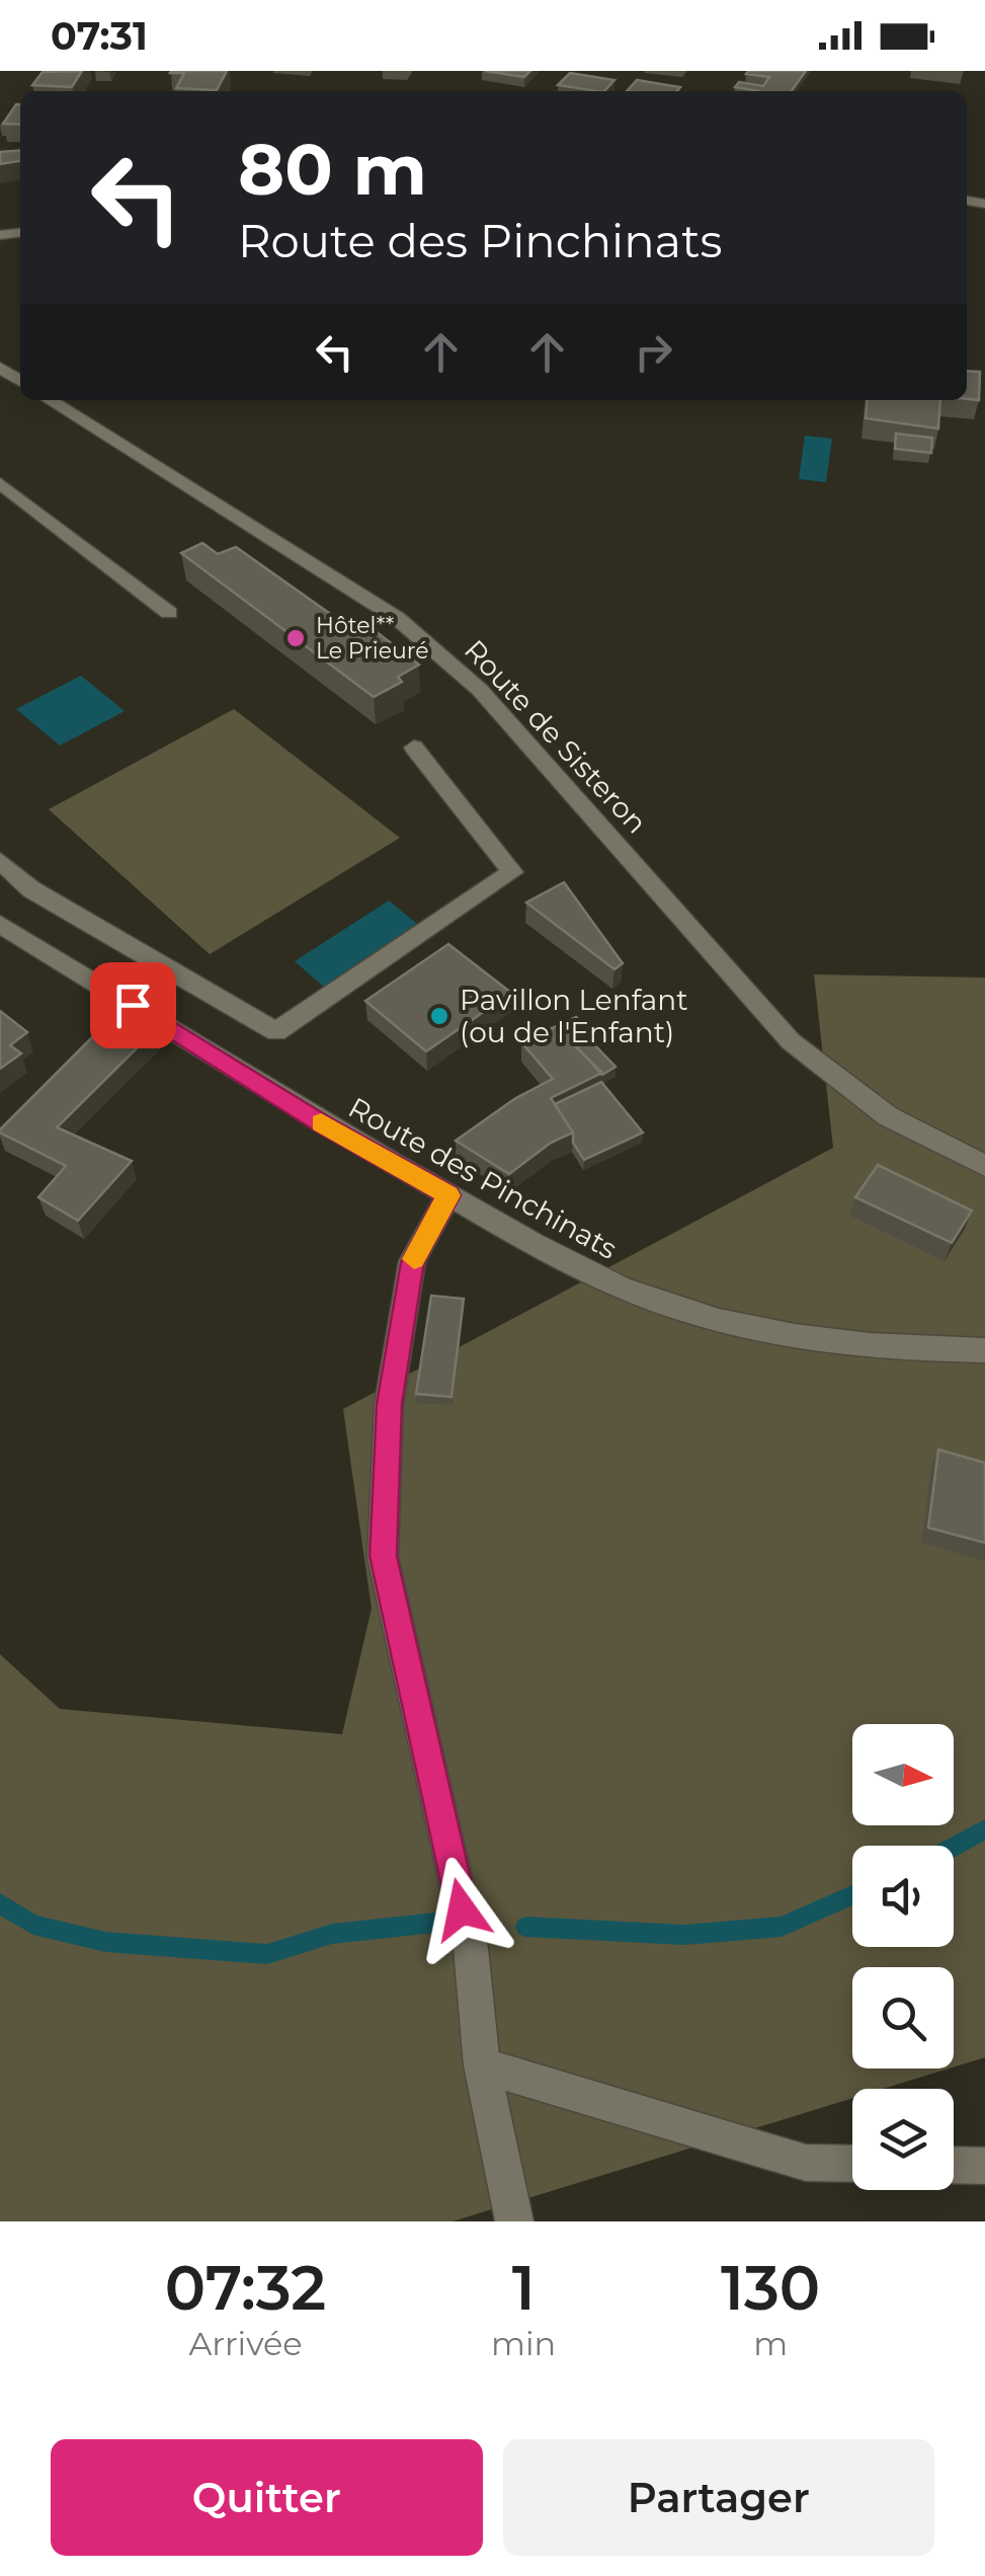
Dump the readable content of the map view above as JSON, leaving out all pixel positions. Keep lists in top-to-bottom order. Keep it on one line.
{"streets":{"street":["Route de Sisteron","Route des Pinchinats"]},"places":["Hôtel** Le Prieuré","Pavillon Lenfant (ou de l'Enfant)"],"north":"right","page":{"status":"07:31","turn":["80 m","Route des Pinchinats"],"eta":["07:32","Arrivée","1","min","130","m"],"buttons":["Quitter","Partager"]}}
